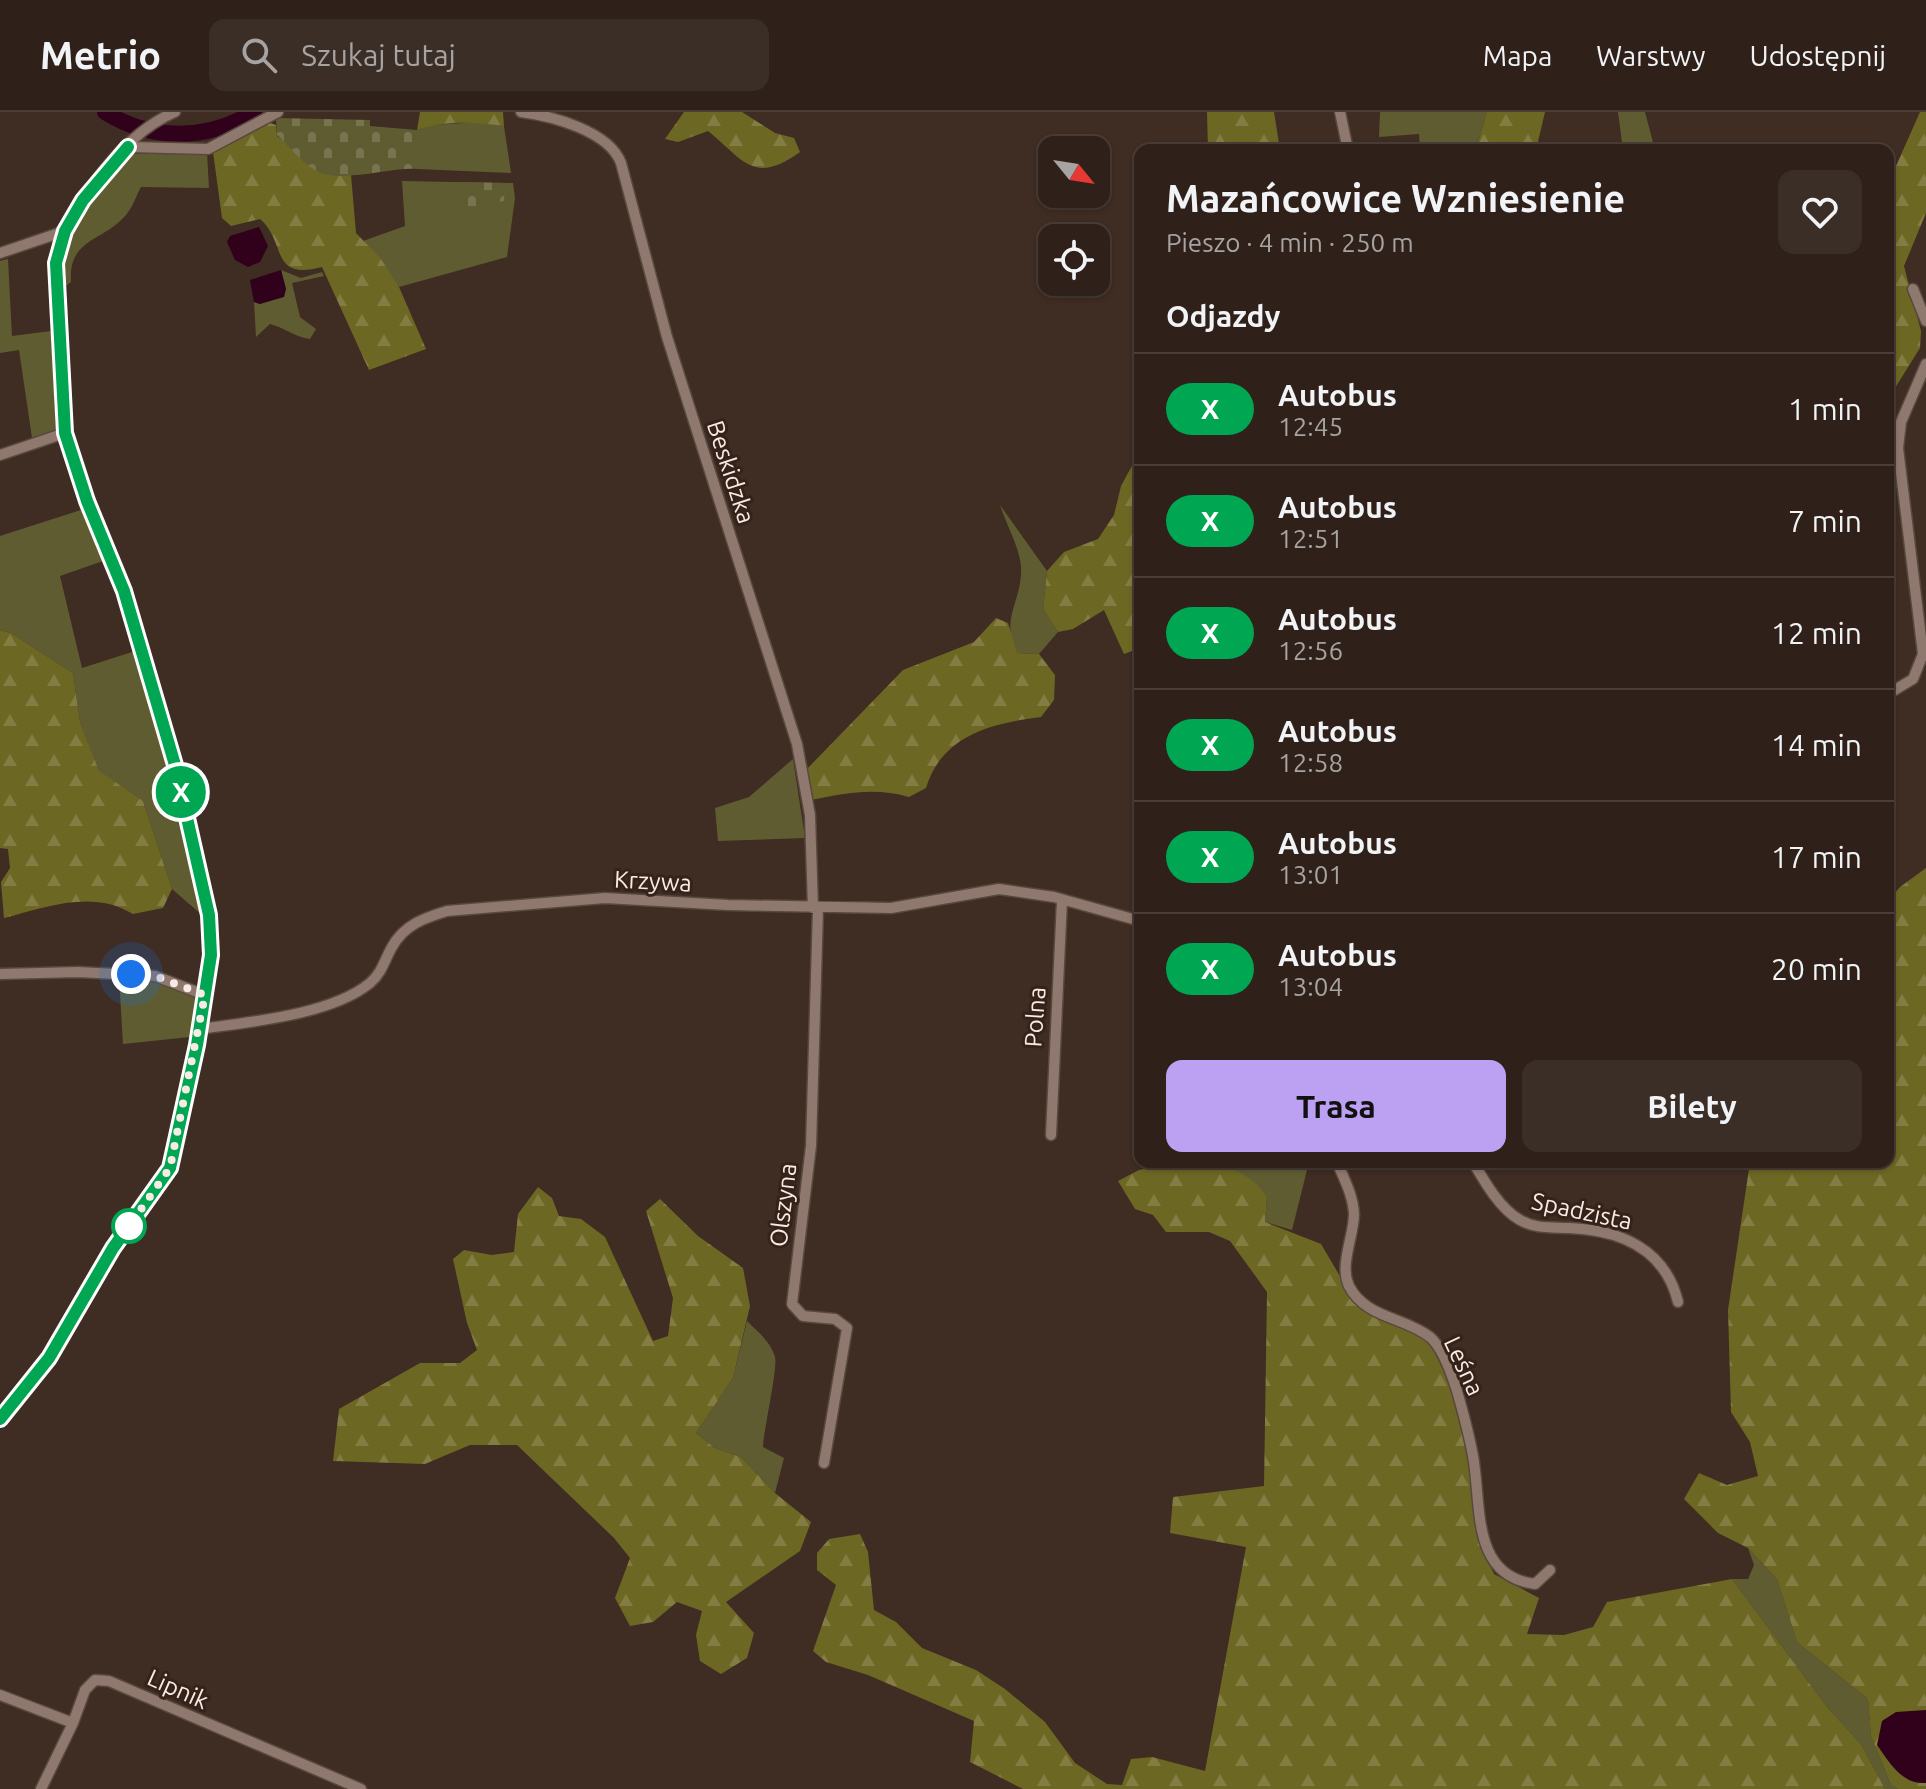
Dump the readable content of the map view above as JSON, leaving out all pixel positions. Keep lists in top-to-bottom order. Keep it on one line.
{"streets":{"street":["Beskidzka","Krzywa","Polna","Olszyna","Spadzista","Leśna","Lipnik"]},"crossings":[["Beskidzka","Krzywa"],["Beskidzka","Olszyna"],["Krzywa","Polna"],["Krzywa","Olszyna"]],"lines":["bus line X"],"north":"bottom right","page":{"header":"Metrio","search":"Szukaj tutaj","nav":["Mapa","Warstwy","Udostępnij"],"on_map":"X","heading":[["Mazańcowice Wzniesienie","Pieszo · 4 min · 250 m"],"Odjazdy"],"list":[{"mark":"X","name":"Autobus","note":"12:45","value":"1 min"},{"mark":"X","name":"Autobus","note":"12:51","value":"7 min"},{"mark":"X","name":"Autobus","note":"12:56","value":"12 min"},{"mark":"X","name":"Autobus","note":"12:58","value":"14 min"},{"mark":"X","name":"Autobus","note":"13:01","value":"17 min"},{"mark":"X","name":"Autobus","note":"13:04","value":"20 min"}],"buttons":["Trasa","Bilety"]}}
